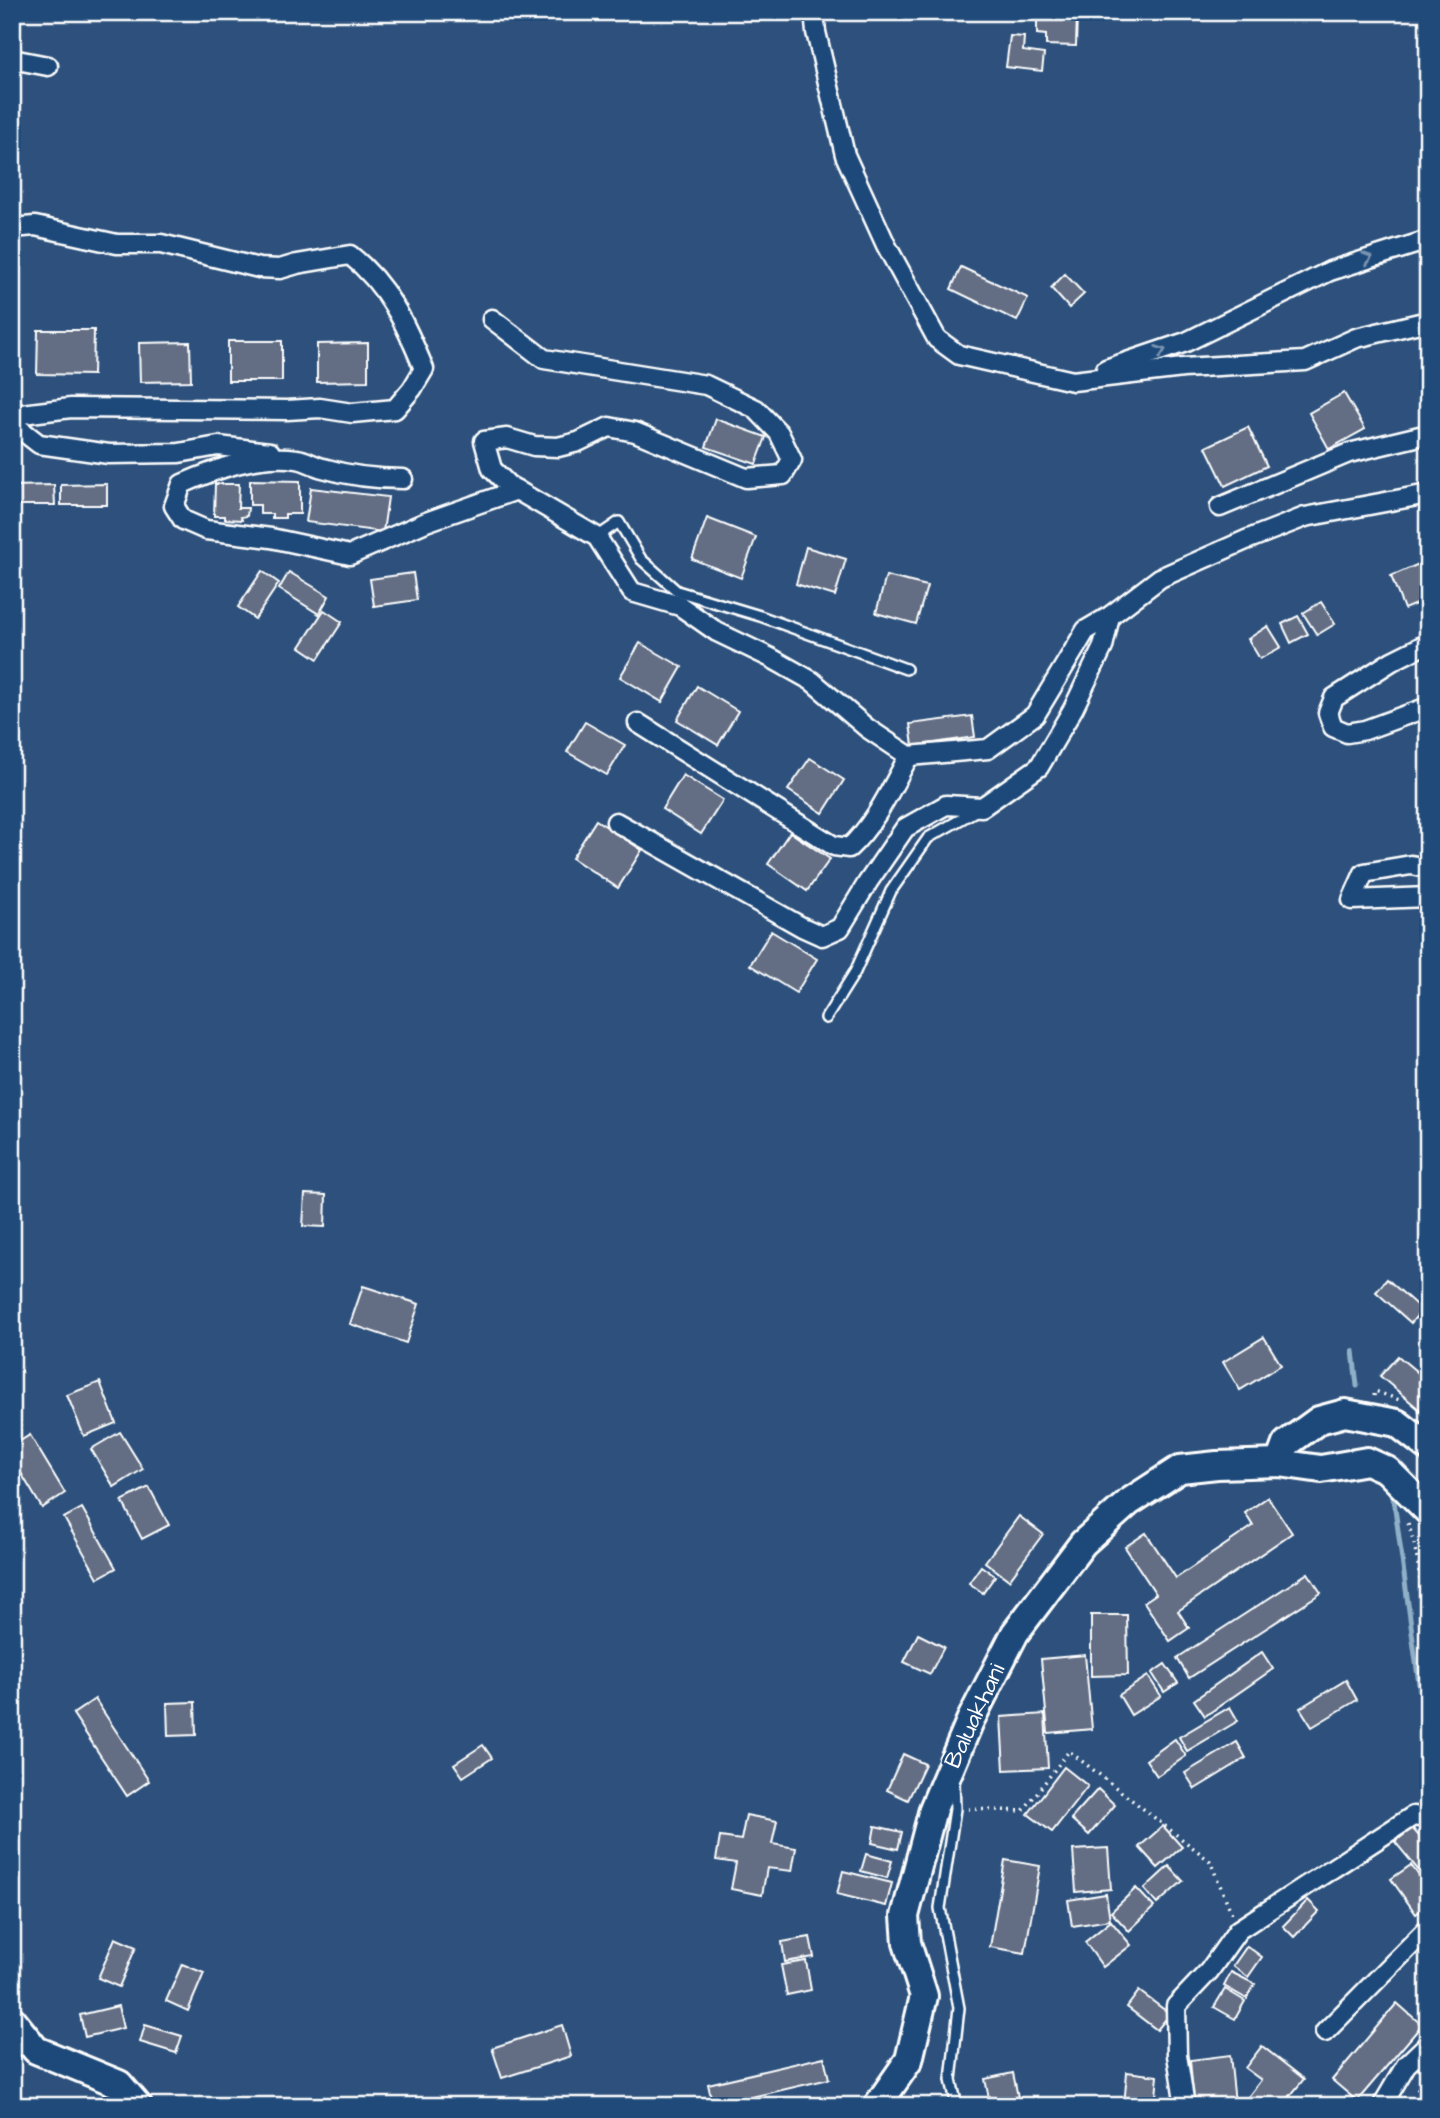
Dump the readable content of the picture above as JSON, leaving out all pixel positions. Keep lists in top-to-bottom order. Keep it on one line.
{"streets":{"main road":["Baluakhani"]}}
